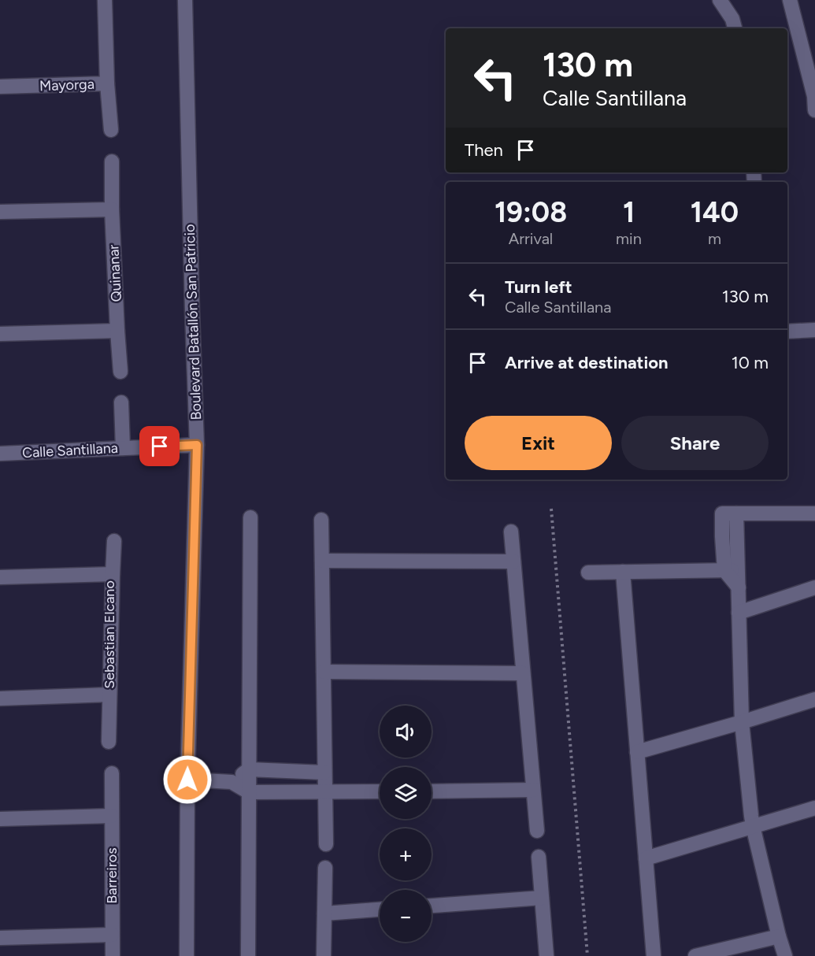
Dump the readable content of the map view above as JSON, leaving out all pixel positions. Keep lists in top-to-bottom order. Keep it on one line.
{"streets":{"street":["Mayorga","Quinanar","Boulevard Batallón San Patricio","Calle Santillana","Sebastian Elcano","Barreiros"]},"crossings":[["Boulevard Batallón San Patricio","Calle Santillana"]],"page":{"turn":["130 m","Calle Santillana"],"then":"Then","eta":["19:08","Arrival","1","min","140","m"],"list":[{"name":"Turn left","note":"Calle Santillana","value":"130 m"},{"name":"Arrive at destination","value":"10 m"}],"buttons":["Exit","Share"],"map_buttons":["+","−"]}}
